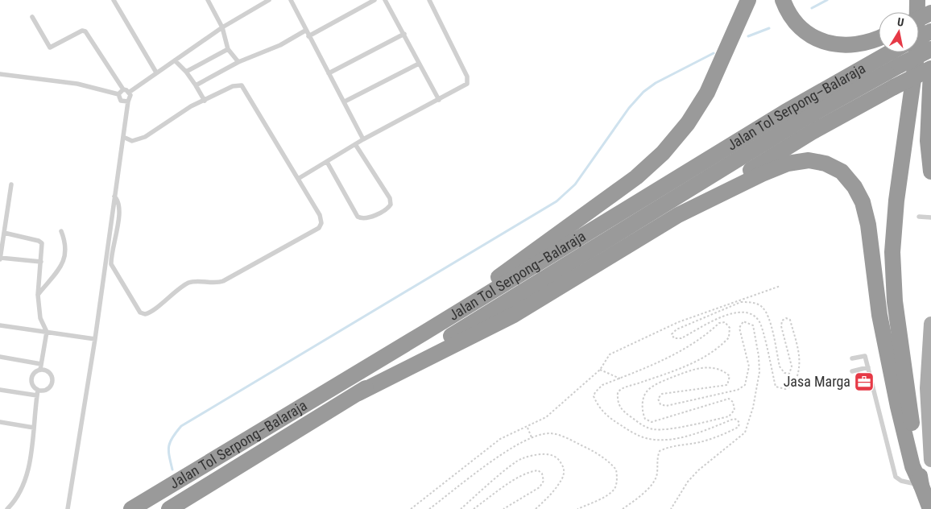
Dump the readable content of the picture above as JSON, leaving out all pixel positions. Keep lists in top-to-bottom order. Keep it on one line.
{"streets":{"highway":["Jalan Tol Serpong–Balaraja"]},"places":{"office":["Jasa Marga"]},"north":"top"}
